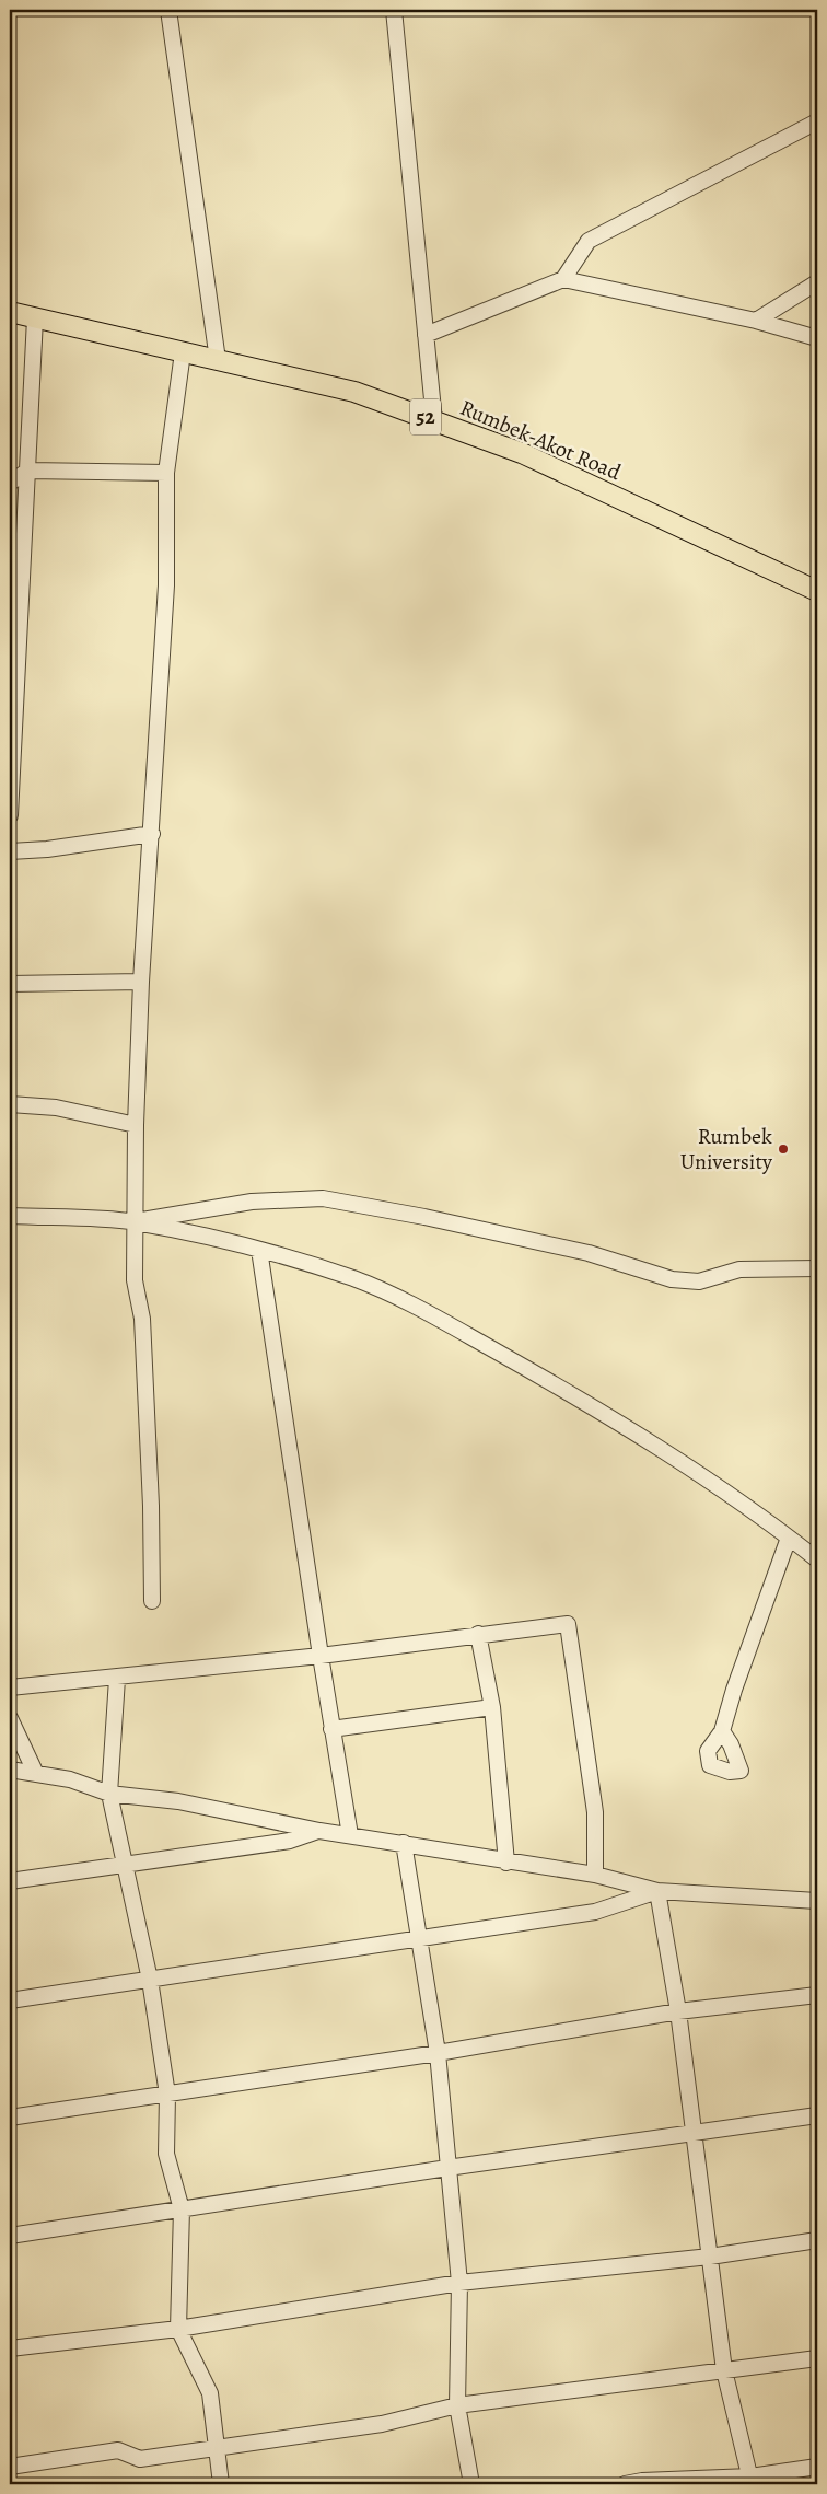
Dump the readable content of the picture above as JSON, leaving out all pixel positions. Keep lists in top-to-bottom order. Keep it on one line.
{"streets":{"main road":["52","Rumbek-Akot Road"]},"places":["Rumbek University"]}
